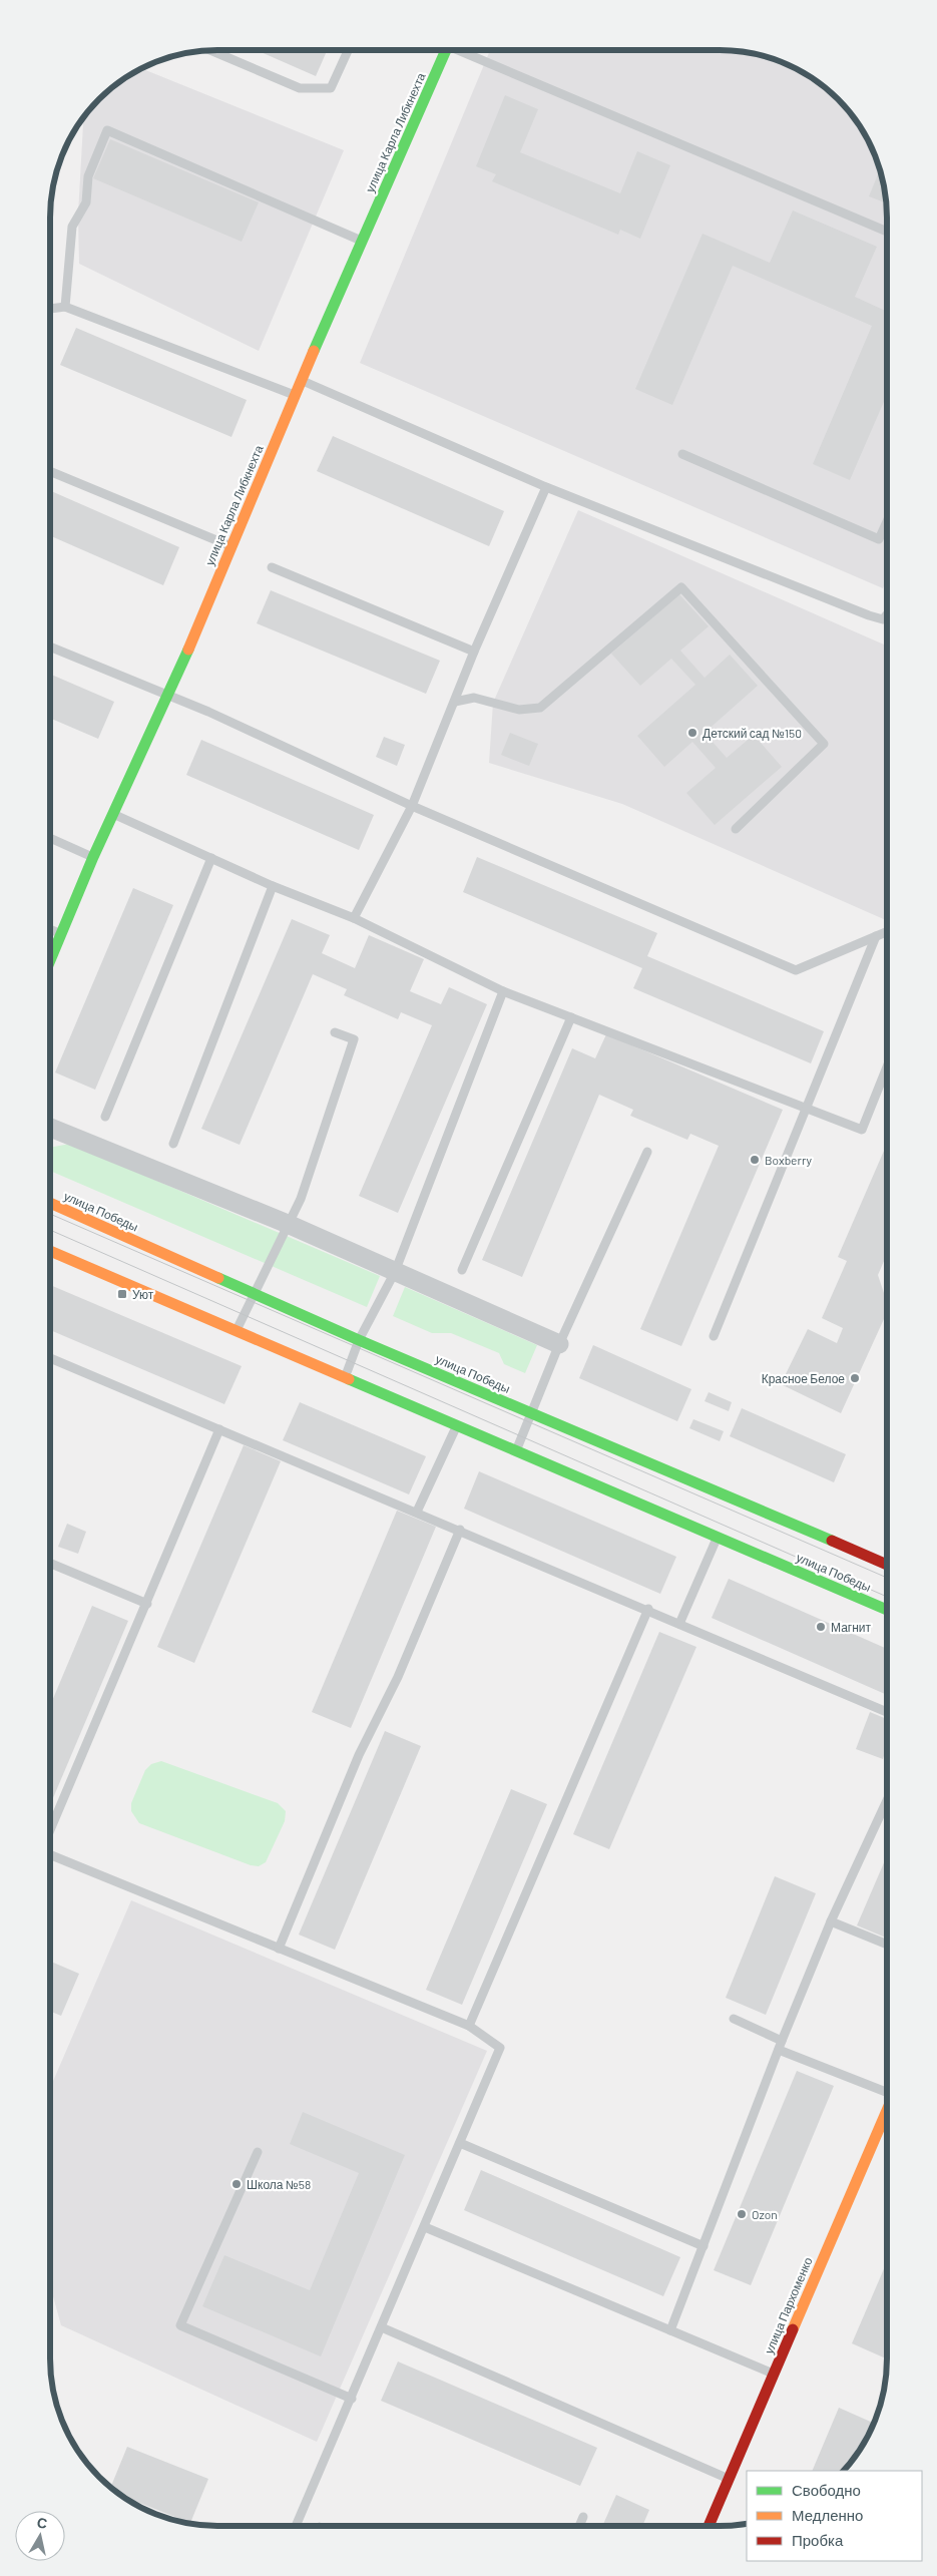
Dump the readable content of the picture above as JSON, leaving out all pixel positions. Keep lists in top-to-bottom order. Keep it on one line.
{"streets":{"main road":["улица Карла Либкнехта","улица Победы","улица Пархоменко"]},"places":{"other":["Детский сад №150","Boxberry","Красное Белое","Магнит","Школа №58","Ozon"],"transit":["Уют"]},"legend":["Свободно","Медленно","Пробка"],"north":"top"}
